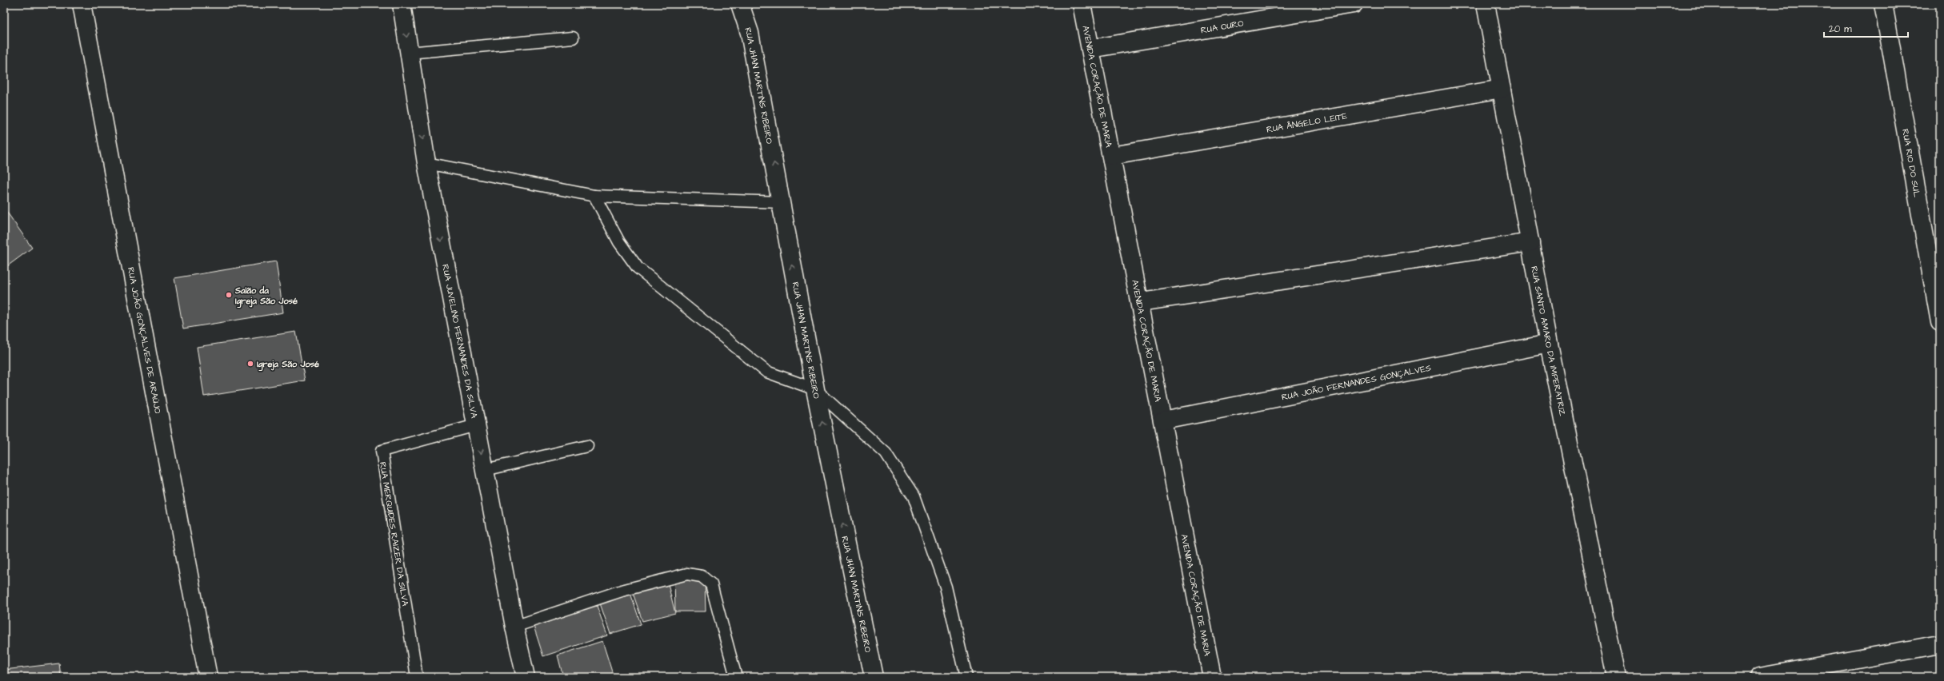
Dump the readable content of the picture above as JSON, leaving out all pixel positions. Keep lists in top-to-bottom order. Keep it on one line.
{"streets":{"street":["RUA OURO","RUA JHAN MARTINS RIBEIRO","AVENIDA CORAÇÃO DE MARIA","RUA ÂNGELO LEITE","RUA RIO DO SUL","RUA JOÃO GONÇALVES DE ARAÚJO","RUA SANTO AMARO DA IMPERATRIZ","RUA JUVELINO FERNANDES DA SILVA","RUA JOÃO FERNANDES GONÇALVES"],"lane":["RUA MERQUIDES RAIZER DA SILVA"]},"crossings":[["RUA OURO","AVENIDA CORAÇÃO DE MARIA"],["AVENIDA CORAÇÃO DE MARIA","RUA ÂNGELO LEITE"],["AVENIDA CORAÇÃO DE MARIA","RUA JOÃO FERNANDES GONÇALVES"],["RUA ÂNGELO LEITE","RUA SANTO AMARO DA IMPERATRIZ"],["RUA SANTO AMARO DA IMPERATRIZ","RUA JOÃO FERNANDES GONÇALVES"],["RUA JUVELINO FERNANDES DA SILVA","RUA MERQUIDES RAIZER DA SILVA"]],"one_way":["RUA JHAN MARTINS RIBEIRO","RUA JUVELINO FERNANDES DA SILVA"],"places":["Salão da Igreja São José","Igreja São José"],"scale_bar":"20 m"}
